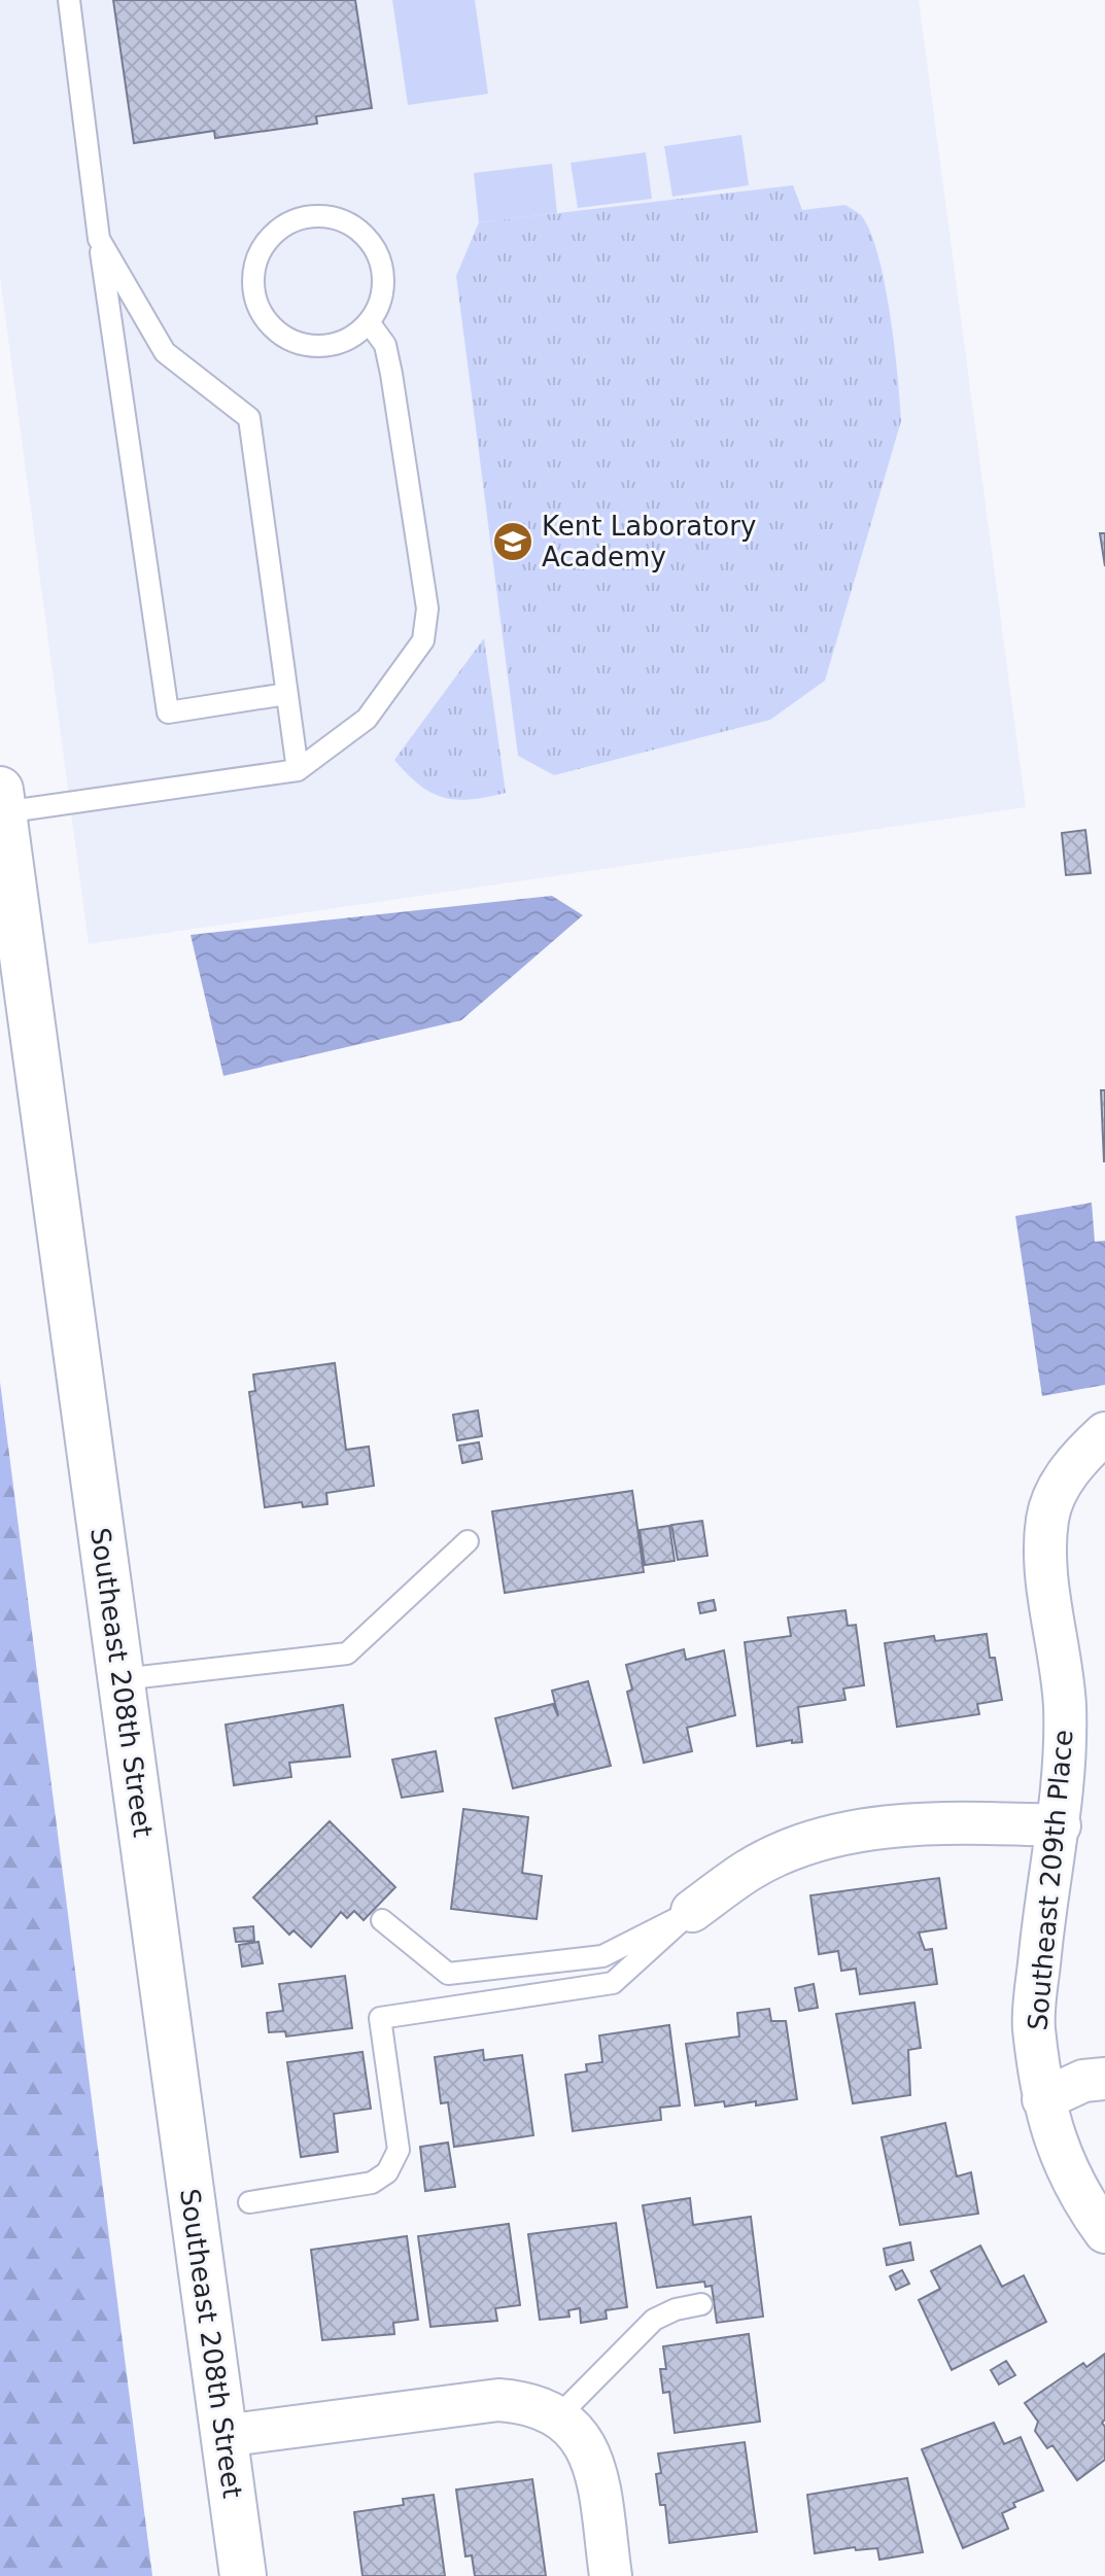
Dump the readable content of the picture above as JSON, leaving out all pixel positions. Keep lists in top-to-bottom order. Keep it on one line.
{"streets":{"main road":["Southeast 208th Street"],"street":["Southeast 209th Place"]},"places":{"school or university":["Kent Laboratory Academy"]}}
